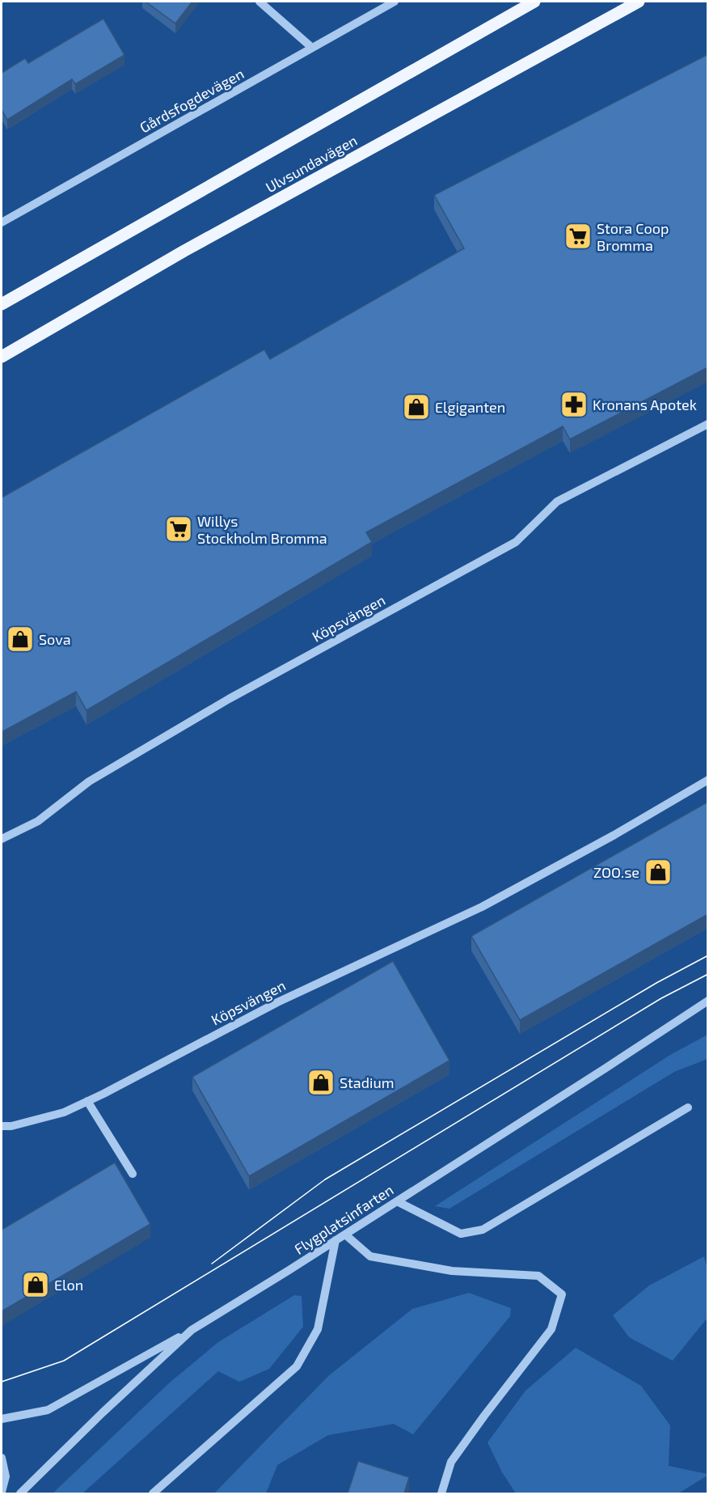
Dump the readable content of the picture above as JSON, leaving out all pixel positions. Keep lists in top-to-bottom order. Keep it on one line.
{"streets":{"main road":["Ulvsundavägen"],"street":["Gårdsfogdevägen","Köpsvängen","Flygplatsinfarten"]},"places":{"supermarket":["Stora Coop Bromma","Willys Stockholm Bromma"],"pharmacy":["Kronans Apotek"],"shop":["Elgiganten","Sova","ZOO.se","Stadium","Elon"]}}
